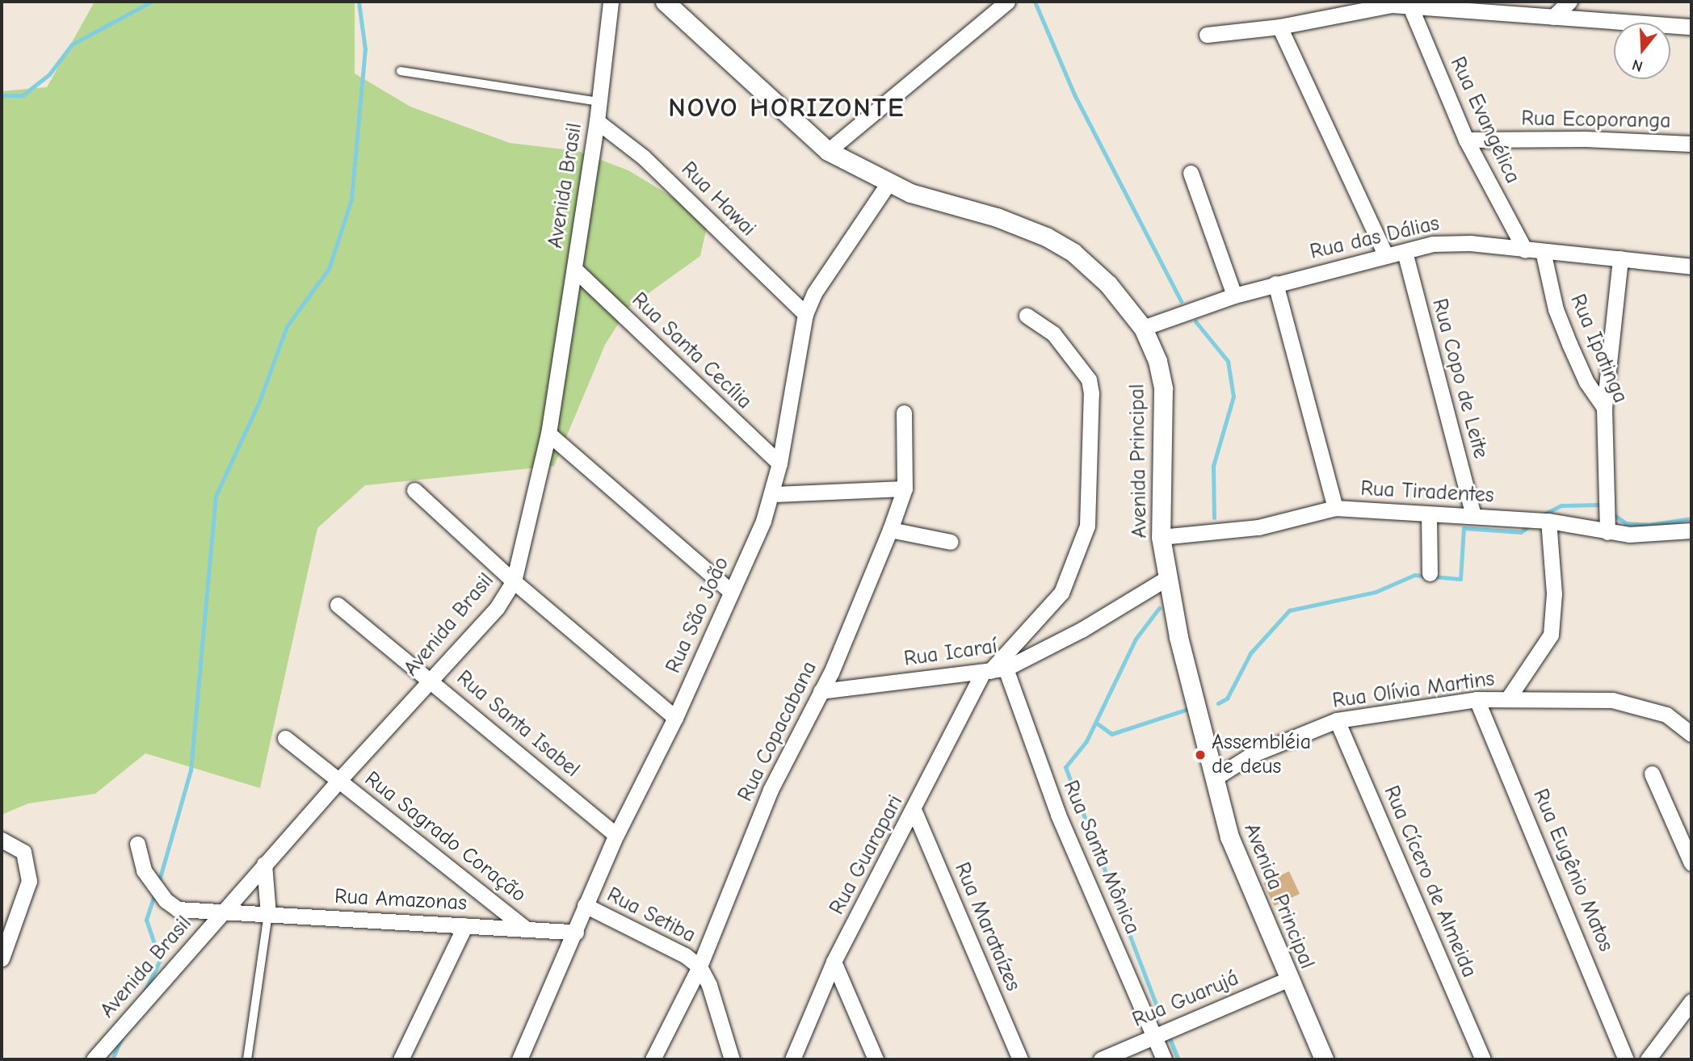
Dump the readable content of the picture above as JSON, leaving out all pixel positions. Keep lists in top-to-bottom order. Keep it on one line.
{"streets":{"street":["Rua Evangélica","Rua Ecoporanga","Avenida Brasil","Rua Hawai","Rua das Dálias","Rua Ipatinga","Rua Santa Cecília","Rua Copo de Leite","Avenida Principal","Rua Tiradentes","Rua São João","Rua Icaraí","Rua Olívia Martins","Rua Santa Isabel","Rua Copacabana","Rua Sagrado Coração","Rua Guarapari","Rua Santa Mônica","Rua Eugênio Matos","Rua Cícero de Almeida","Rua Amazonas","Rua Setiba","Rua Marataízes","Rua Guarujá"]},"crossings":[["Rua Evangélica","Rua Ecoporanga"],["Rua Evangélica","Rua das Dálias"],["Avenida Brasil","Rua Hawai"],["Avenida Brasil","Rua Santa Cecília"],["Avenida Brasil","Rua Santa Isabel"],["Avenida Brasil","Rua Sagrado Coração"],["Avenida Brasil","Rua Amazonas"],["Rua Hawai","Rua São João"],["Rua das Dálias","Rua Ipatinga"],["Rua das Dálias","Rua Copo de Leite"],["Rua das Dálias","Avenida Principal"],["Rua Ipatinga","Rua Tiradentes"],["Rua Santa Cecília","Rua São João"],["Rua Copo de Leite","Rua Tiradentes"],["Avenida Principal","Rua Tiradentes"],["Avenida Principal","Rua São João"],["Avenida Principal","Rua Icaraí"],["Avenida Principal","Rua Olívia Martins"],["Avenida Principal","Rua Guarujá"],["Rua São João","Rua Santa Isabel"],["Rua São João","Rua Amazonas"],["Rua São João","Rua Setiba"],["Rua Icaraí","Rua Copacabana"],["Rua Icaraí","Rua Guarapari"],["Rua Icaraí","Rua Santa Mônica"],["Rua Olívia Martins","Rua Eugênio Matos"],["Rua Olívia Martins","Rua Cícero de Almeida"],["Rua Copacabana","Rua Setiba"],["Rua Sagrado Coração","Rua Amazonas"],["Rua Guarapari","Rua Santa Mônica"],["Rua Guarapari","Rua Marataízes"],["Rua Santa Mônica","Rua Guarujá"]],"districts":["NOVO HORIZONTE"],"places":["Assembléia de deus"],"north":"bottom"}
